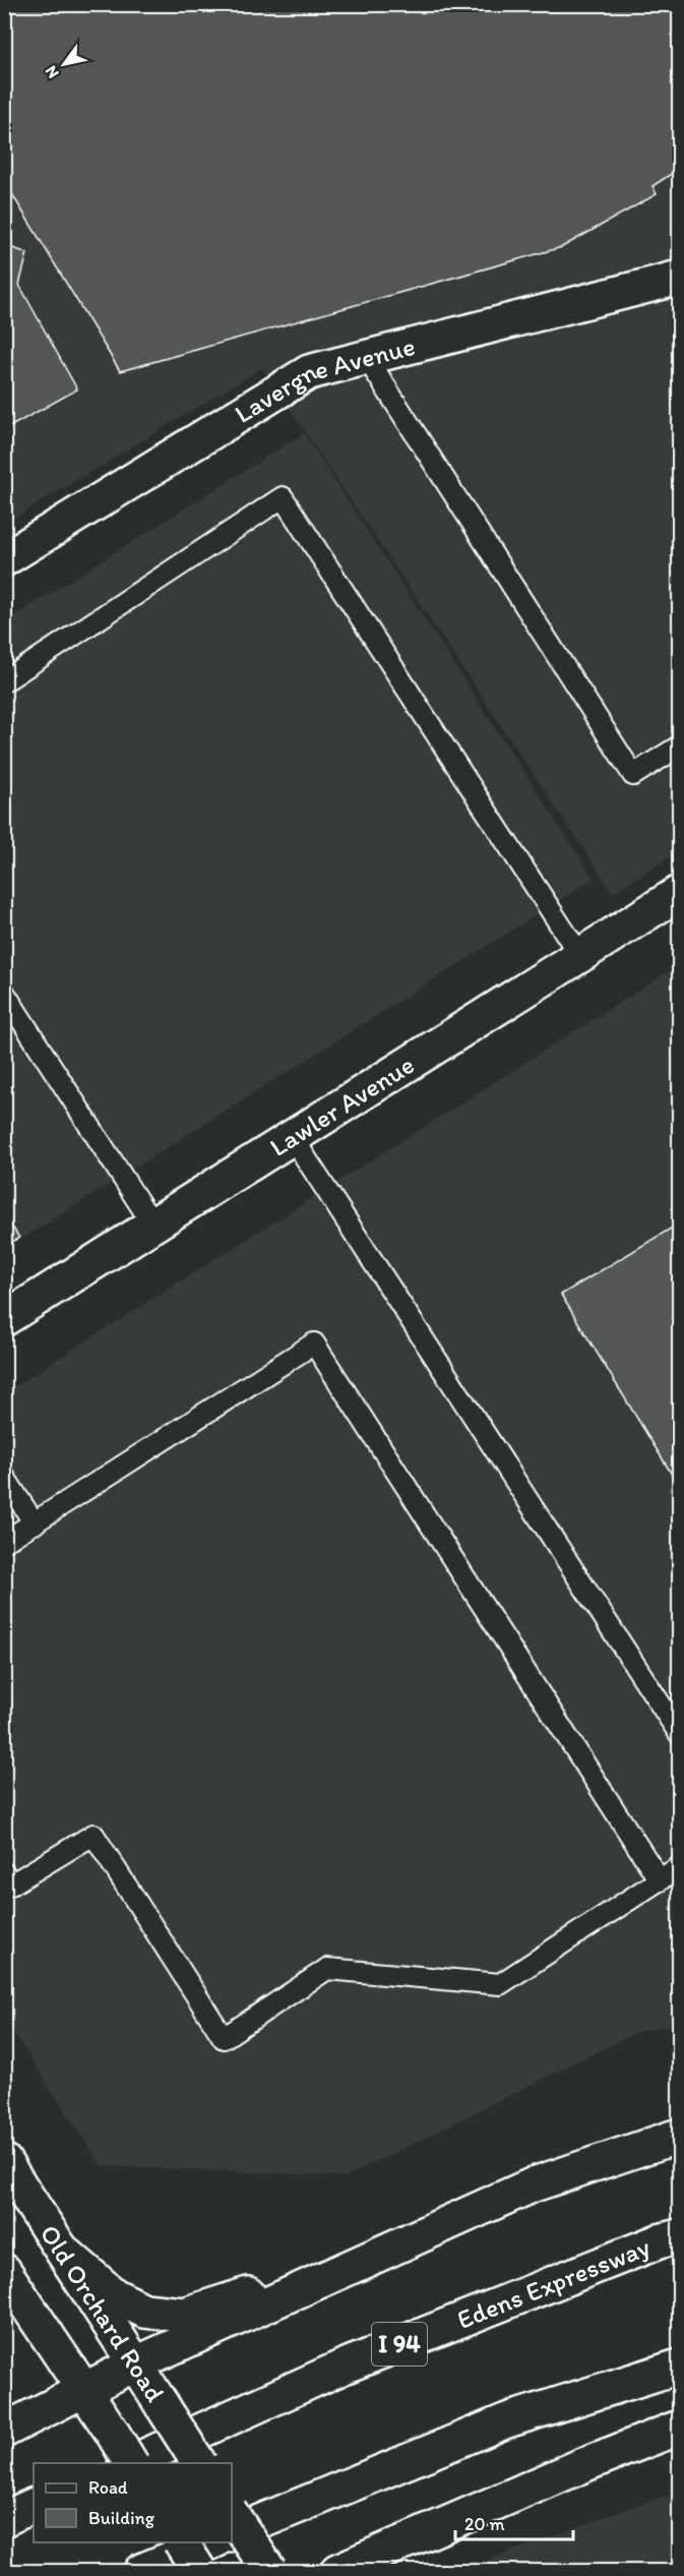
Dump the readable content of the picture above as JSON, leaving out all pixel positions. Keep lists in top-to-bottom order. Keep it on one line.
{"streets":{"main road":["Lavergne Avenue","Lawler Avenue","Edens Expressway","Old Orchard Road","I 94"]},"legend":["Road","Building"],"scale_bar":"20 m","north":"bottom left"}
